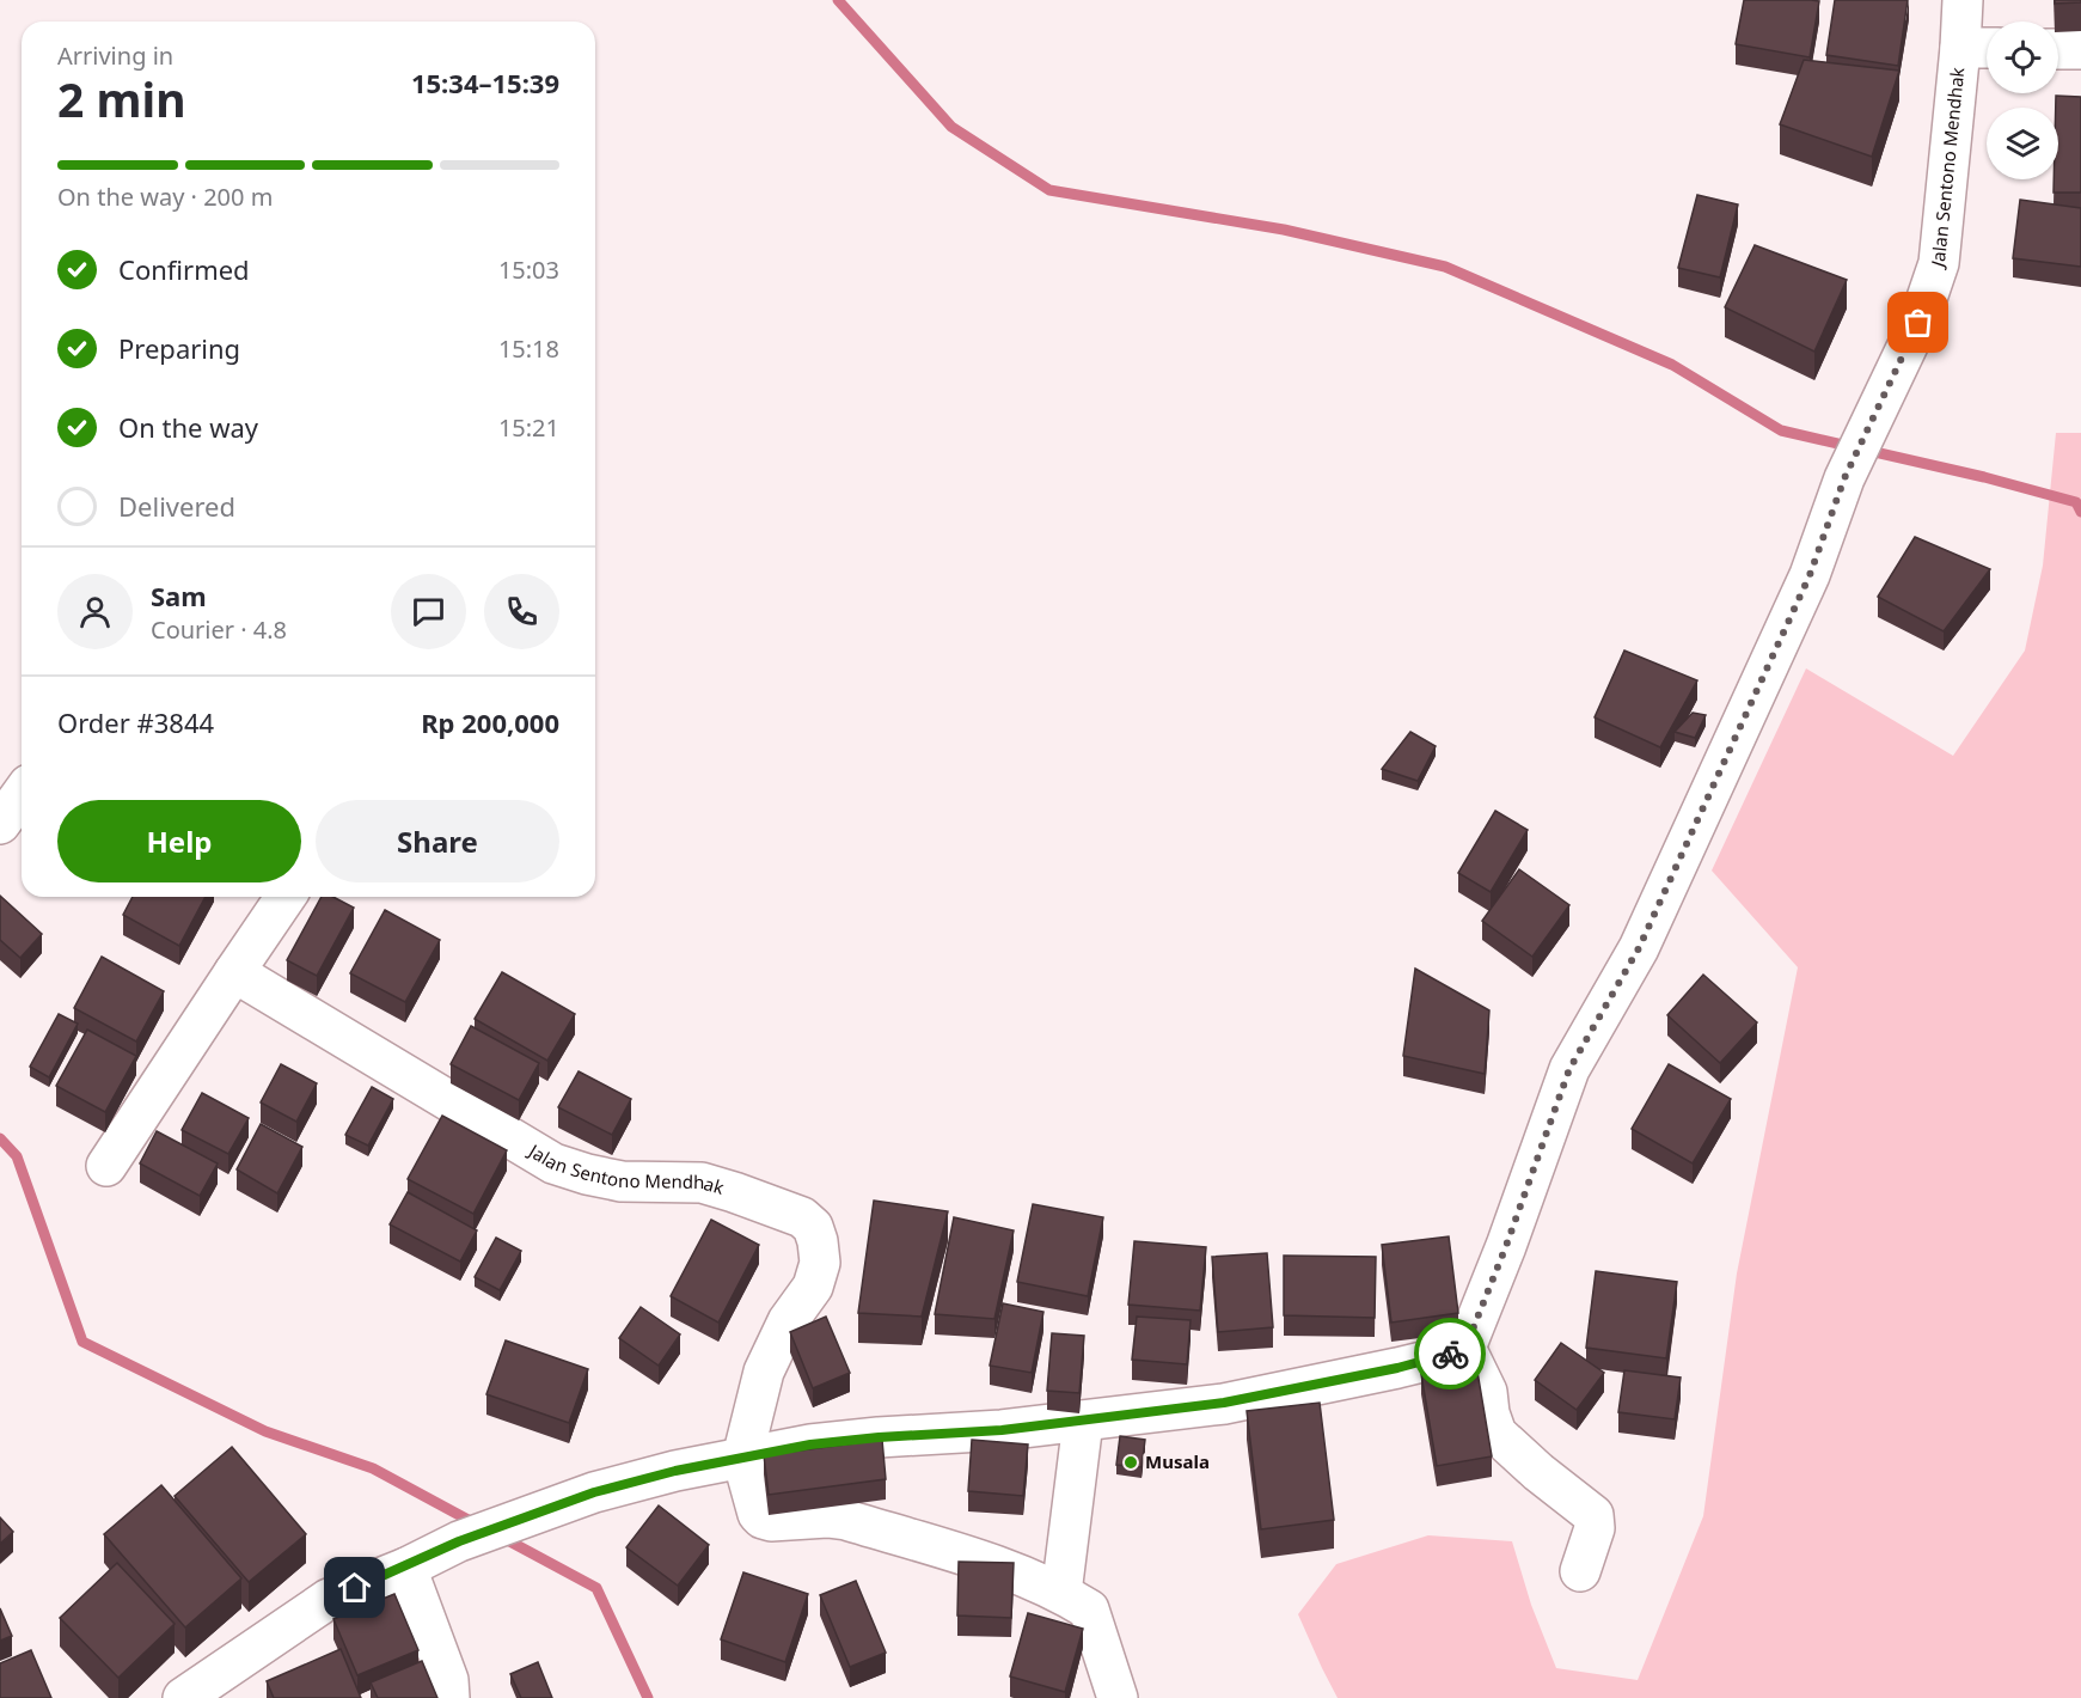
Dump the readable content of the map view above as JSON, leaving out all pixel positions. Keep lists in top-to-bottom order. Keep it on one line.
{"streets":{"street":["Jalan Sentono Mendhak"]},"places":["Musala"],"page":{"heading":["2 min","Arriving in","15:34–15:39"],"panel":["Sam","Courier · 4.8","Order #3844","Rp 200,000"],"bar":"On the way · 200 m","list":[["Confirmed","15:03"],["Preparing","15:18"],["On the way","15:21"],"Delivered"],"buttons":["Help","Share"]}}
